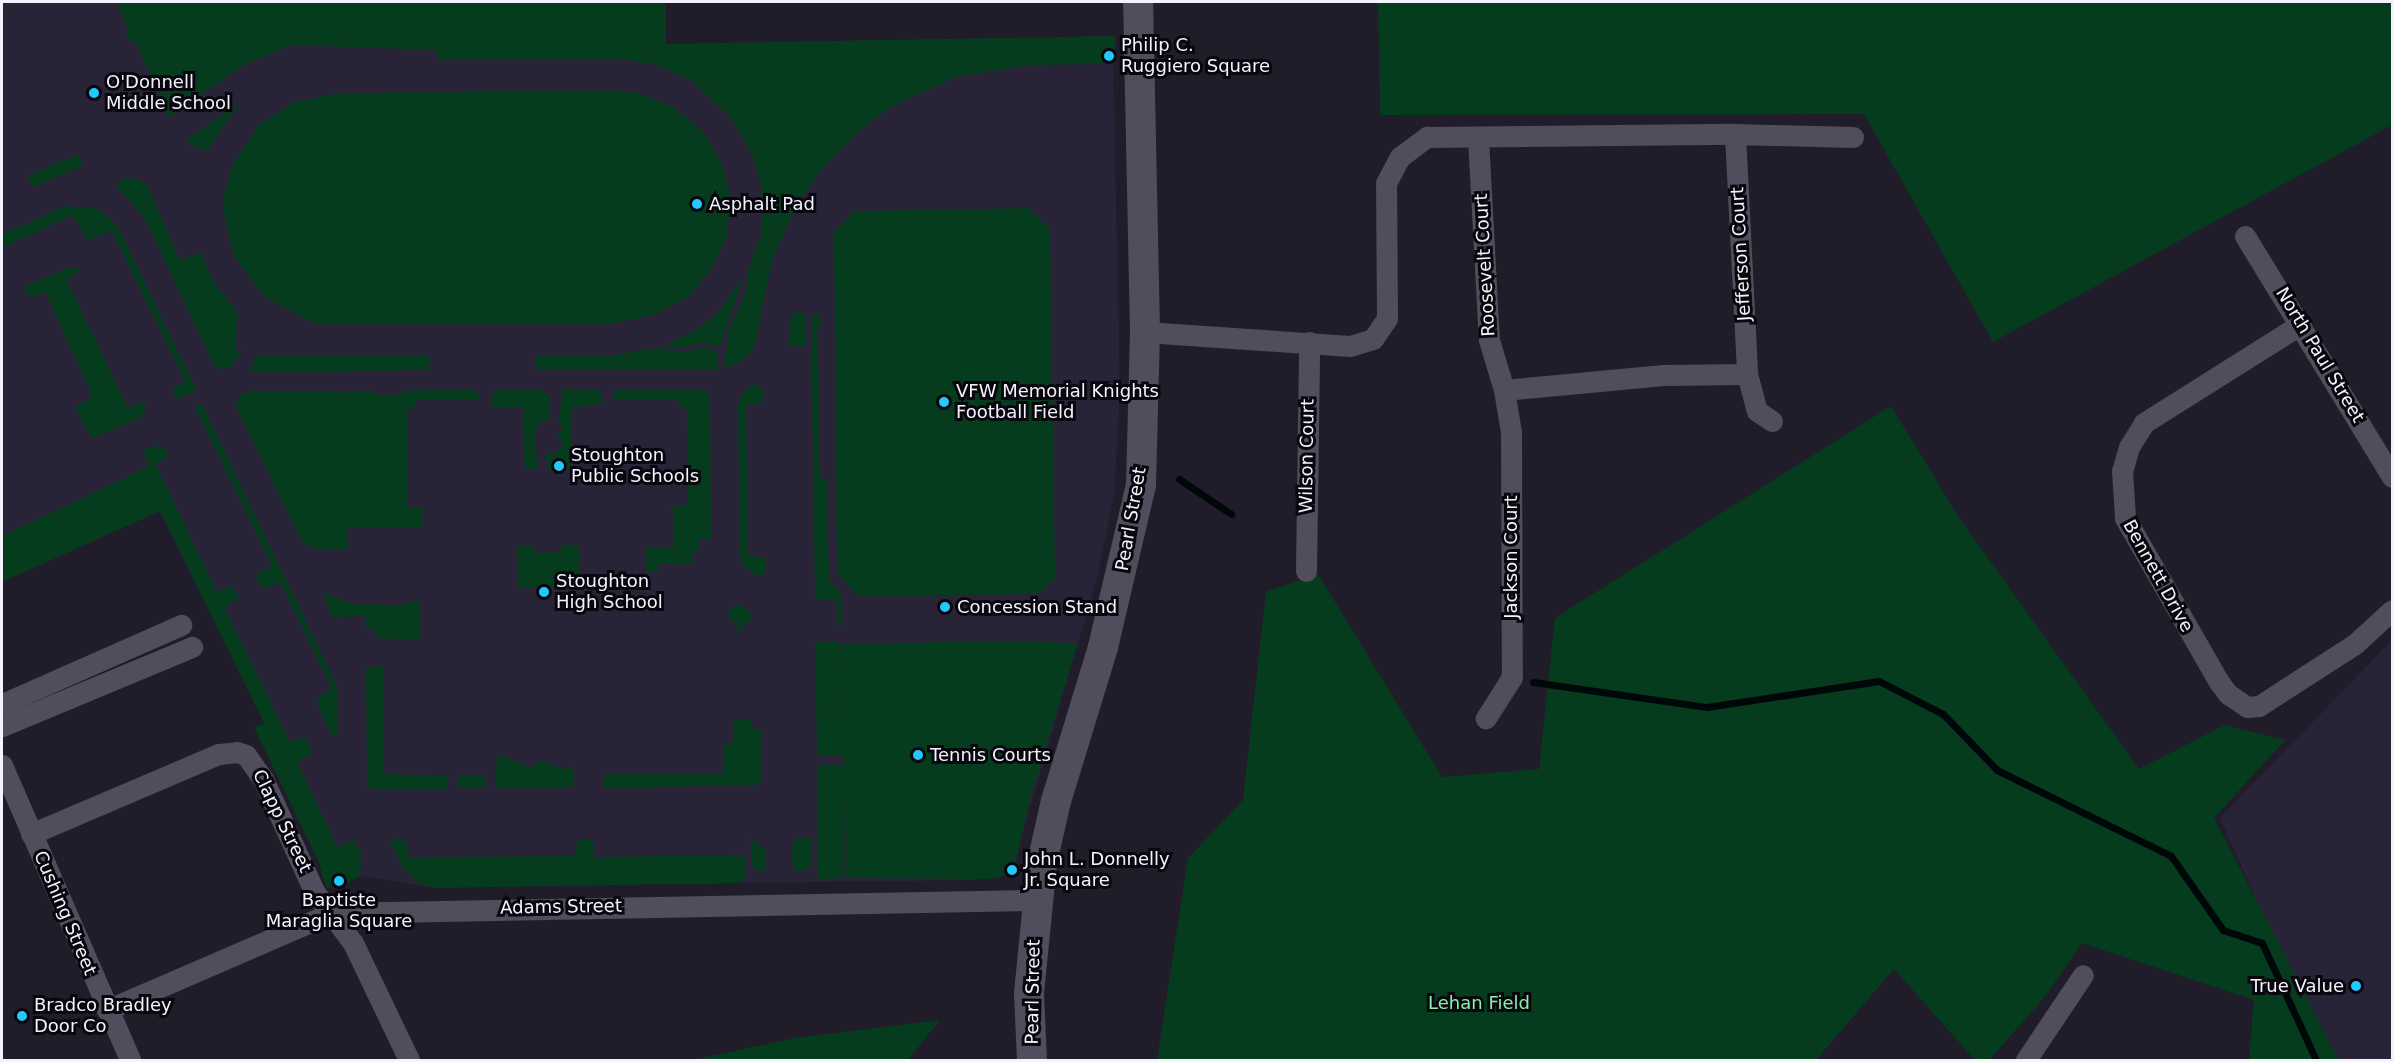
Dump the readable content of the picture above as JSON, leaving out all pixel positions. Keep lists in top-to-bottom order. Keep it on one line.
{"streets":{"main road":["Pearl Street"],"street":["Jefferson Court","Roosevelt Court","North Paul Street","Wilson Court","Jackson Court","Bennett Drive","Clapp Street","Adams Street","Cushing Street"]},"crossings":[["Roosevelt Court","Jackson Court"],["North Paul Street","Bennett Drive"],["Pearl Street","Adams Street"],["Clapp Street","Adams Street"],["Clapp Street","Cushing Street"],["Adams Street","Cushing Street"]],"parks":["Lehan Field"],"places":["Philip C. Ruggiero Square","O'Donnell Middle School","Asphalt Pad","VFW Memorial Knights Football Field","Stoughton Public Schools","Stoughton High School","Concession Stand","Tennis Courts","John L. Donnelly Jr. Square","Baptiste Maraglia Square","True Value","Bradco Bradley Door Co"]}
